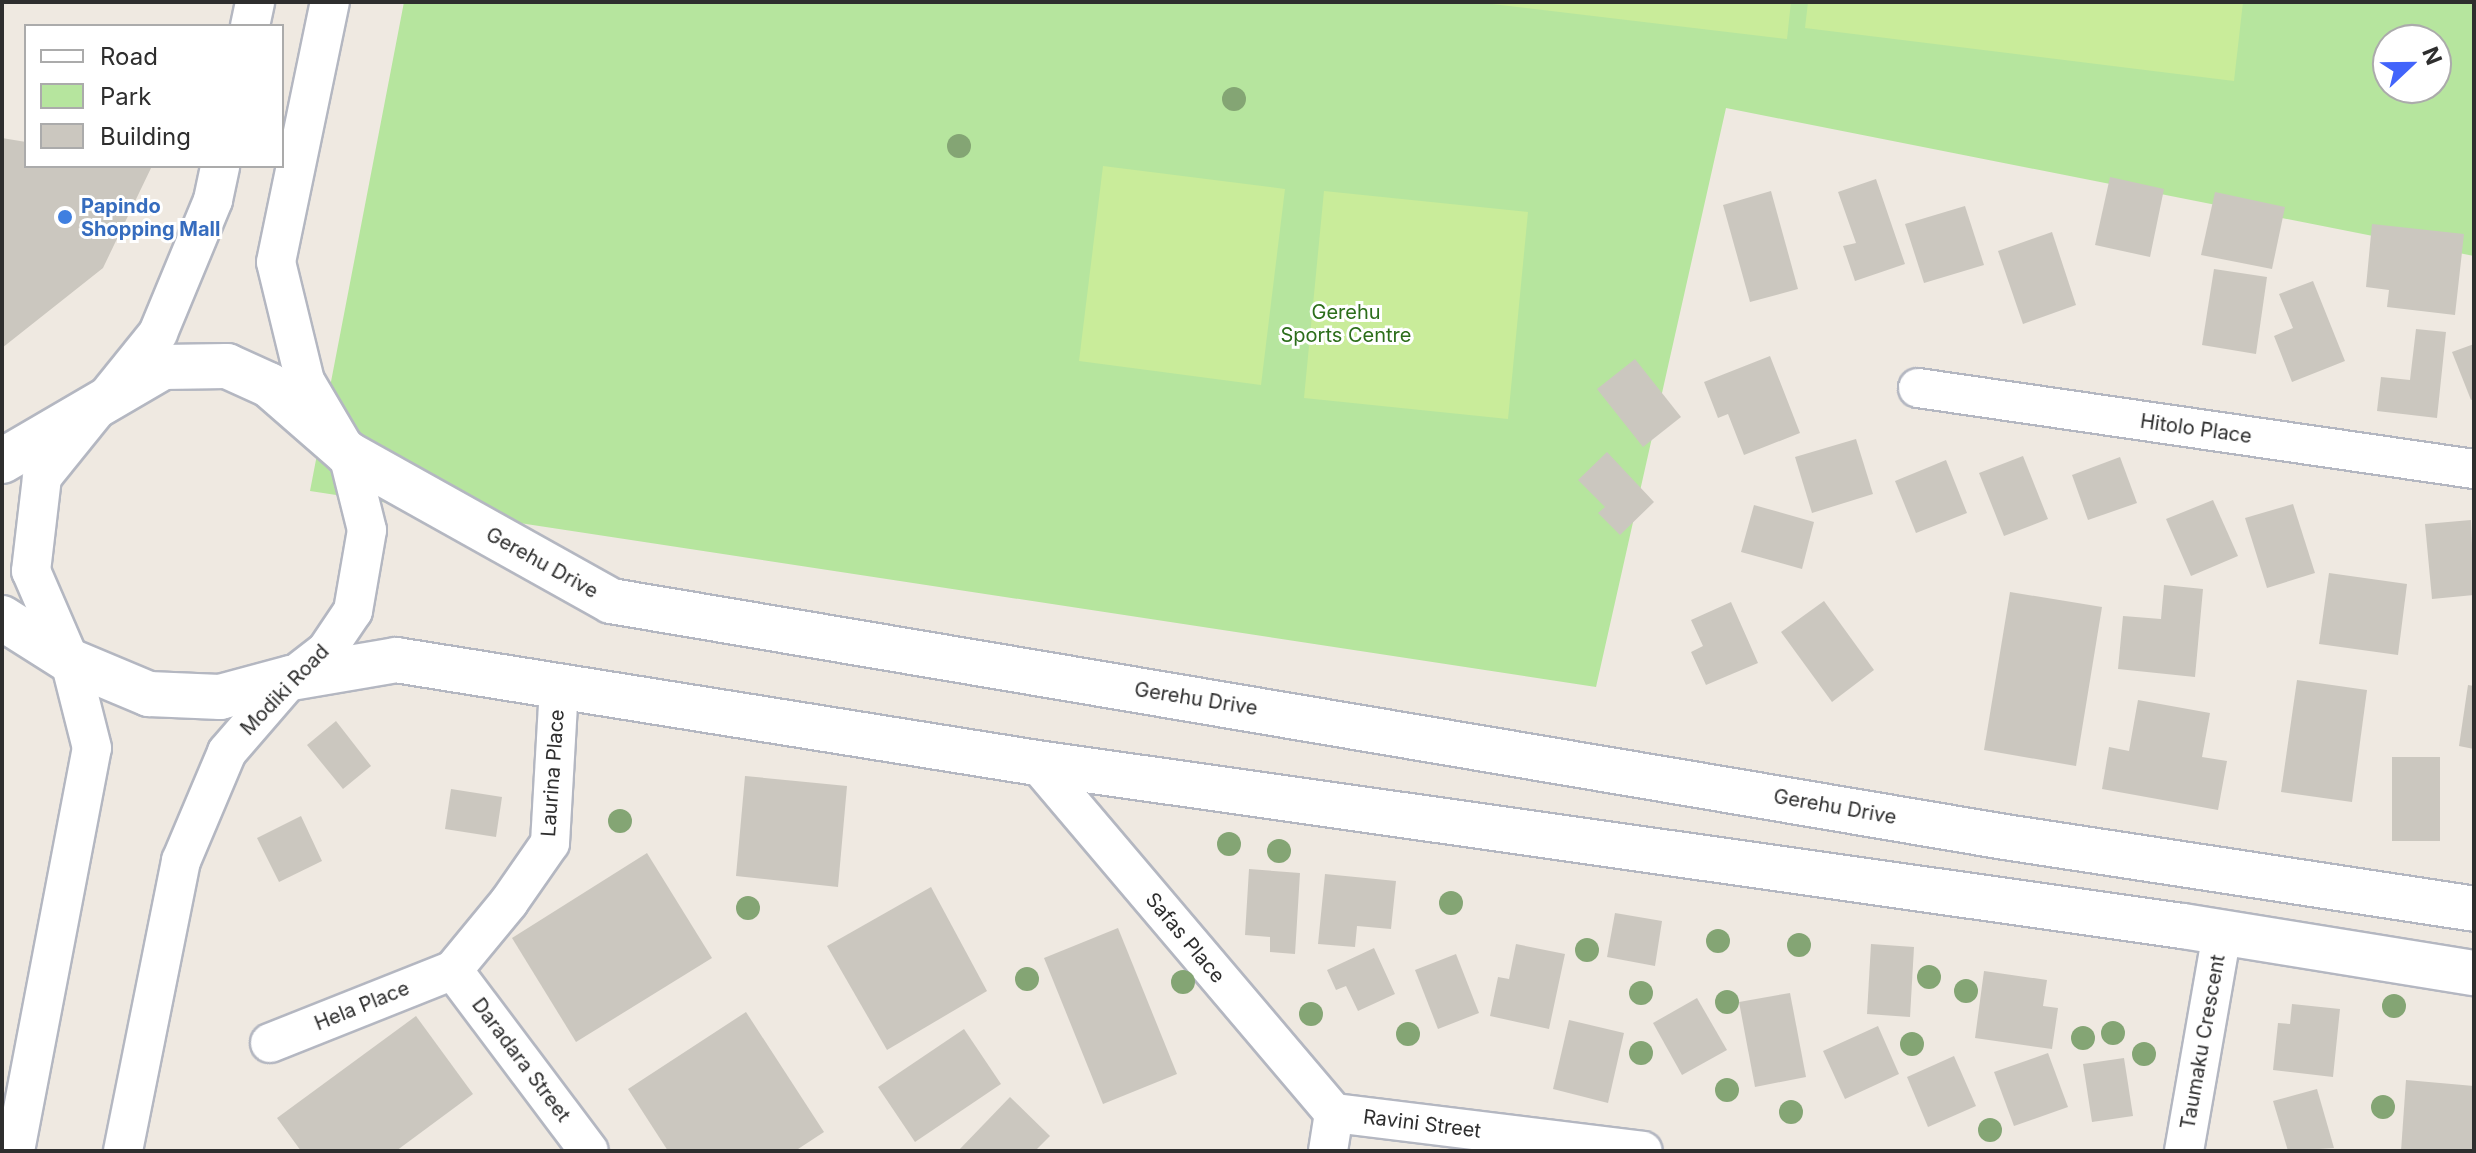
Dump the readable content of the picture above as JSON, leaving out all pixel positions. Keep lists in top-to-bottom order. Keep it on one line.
{"streets":{"street":["Hitolo Place","Gerehu Drive","Modiki Road","Laurina Place","Safas Place","Hela Place","Taumaku Crescent","Daradara Street","Ravini Street"]},"crossings":[["Gerehu Drive","Modiki Road"],["Laurina Place","Hela Place"],["Laurina Place","Daradara Street"],["Safas Place","Ravini Street"],["Hela Place","Daradara Street"]],"parks":["Gerehu Sports Centre"],"places":["Papindo Shopping Mall"],"legend":["Road","Park","Building"],"north":"right"}
